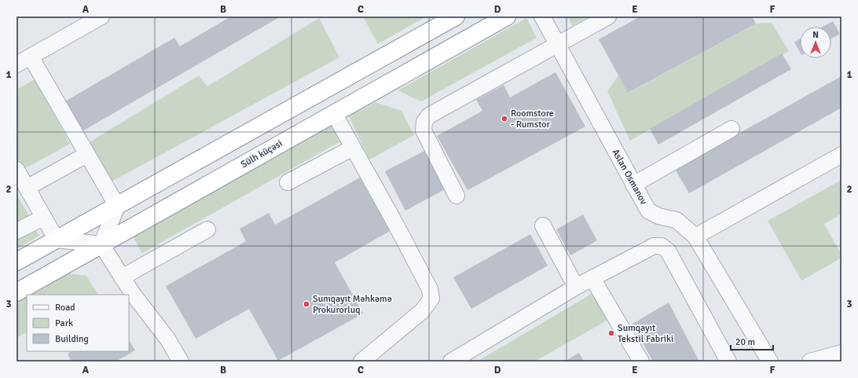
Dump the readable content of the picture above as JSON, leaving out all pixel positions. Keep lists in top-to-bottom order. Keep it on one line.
{"streets":{"highway":["Sülh küçəsi"],"street":["Aslan Osmanov"]},"places":["Roomstore - Rumstor","Sumqayıt Məhkəmə Prokurorluq","Sumqayıt Tekstil Fabriki"],"legend":["Road","Park","Building"],"scale_bar":"20 m","north":"top","grid":{"columns":["A","B","C","D","E","F"],"rows":["1","2","3"]}}
